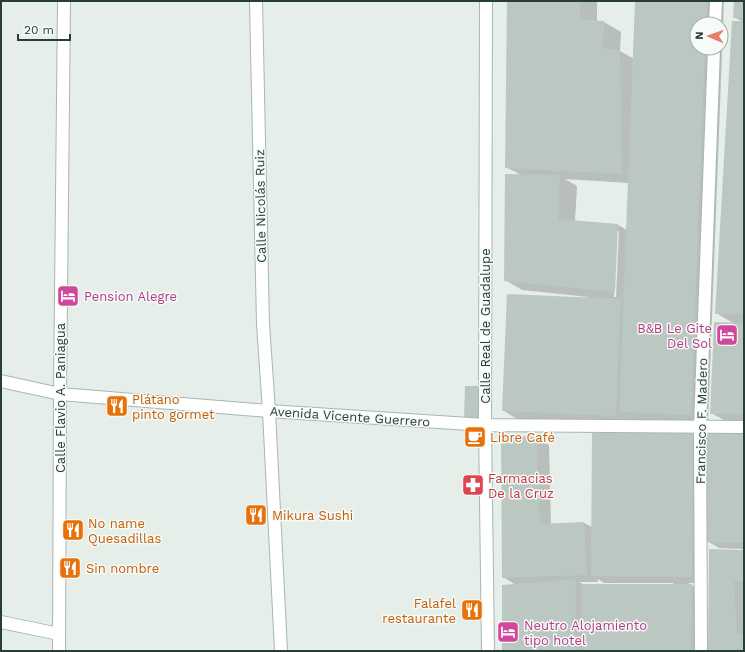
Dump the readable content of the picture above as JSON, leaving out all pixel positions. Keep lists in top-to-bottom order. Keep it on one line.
{"streets":{"street":["Calle Nicolás Ruiz","Calle Real de Guadalupe","Calle Flavio A. Paniagua","Avenida Vicente Guerrero","Francisco F. Madero"]},"crossings":[["Calle Nicolás Ruiz","Avenida Vicente Guerrero"],["Calle Real de Guadalupe","Avenida Vicente Guerrero"],["Calle Flavio A. Paniagua","Avenida Vicente Guerrero"],["Avenida Vicente Guerrero","Francisco F. Madero"]],"places":{"hotel":["Pension Alegre","B&B Le Gite Del Sol","Neutro Alojamiento tipo hotel"],"restaurant":["Plátano pinto gormet","Mikura Sushi","No name Quesadillas","Sin nombre","Falafel restaurante"],"cafe":["Libre Café"],"pharmacy":["Farmacias De la Cruz"]},"scale_bar":"20 m","north":"left"}
